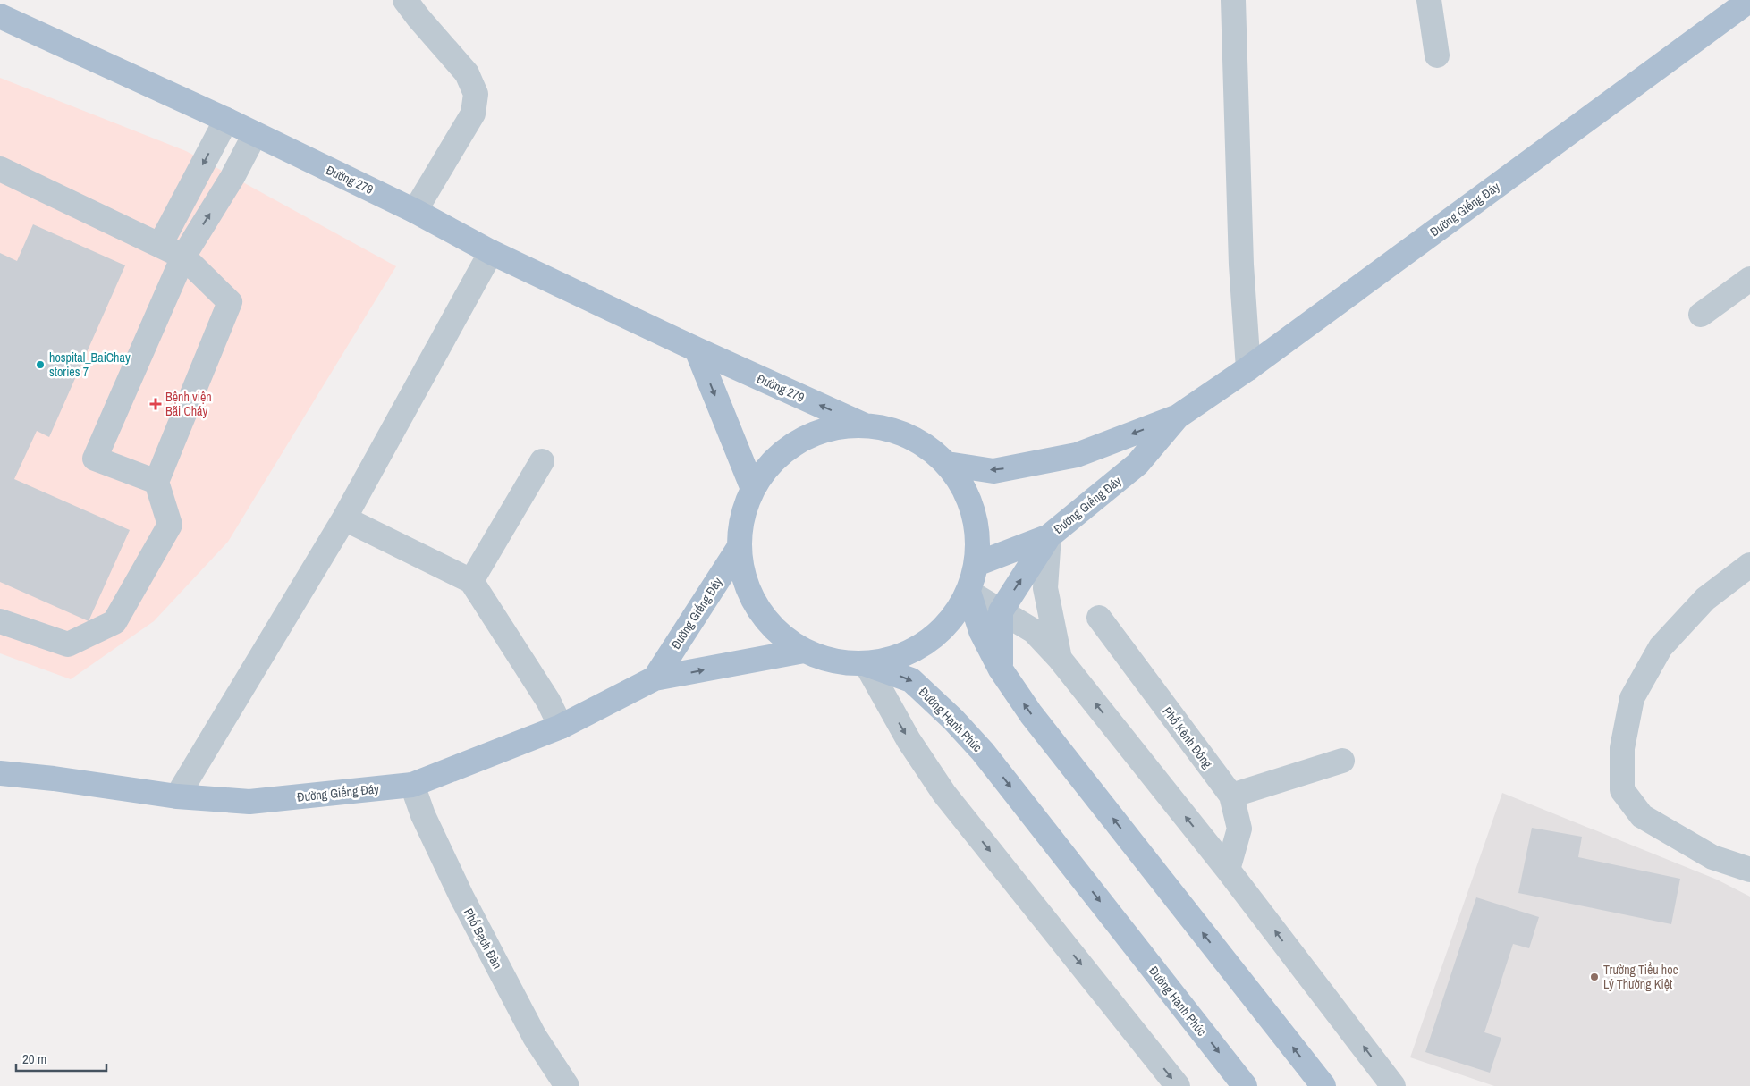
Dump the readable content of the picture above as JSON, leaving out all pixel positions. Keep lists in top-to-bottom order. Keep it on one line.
{"streets":{"main road":["Đường 279","Đường Giếng Đáy","Đường Hạnh Phúc"],"street":["Phố Kênh Đồng","Phố Bạch Đàn"]},"crossings":[["Đường Giếng Đáy","Phố Bạch Đàn"]],"places":{"other":["hospital_BaiChay stories 7","Trường Tiểu học Lý Thường Kiệt"],"health":["Bệnh viện Bãi Cháy"]},"scale_bar":"20 m"}
